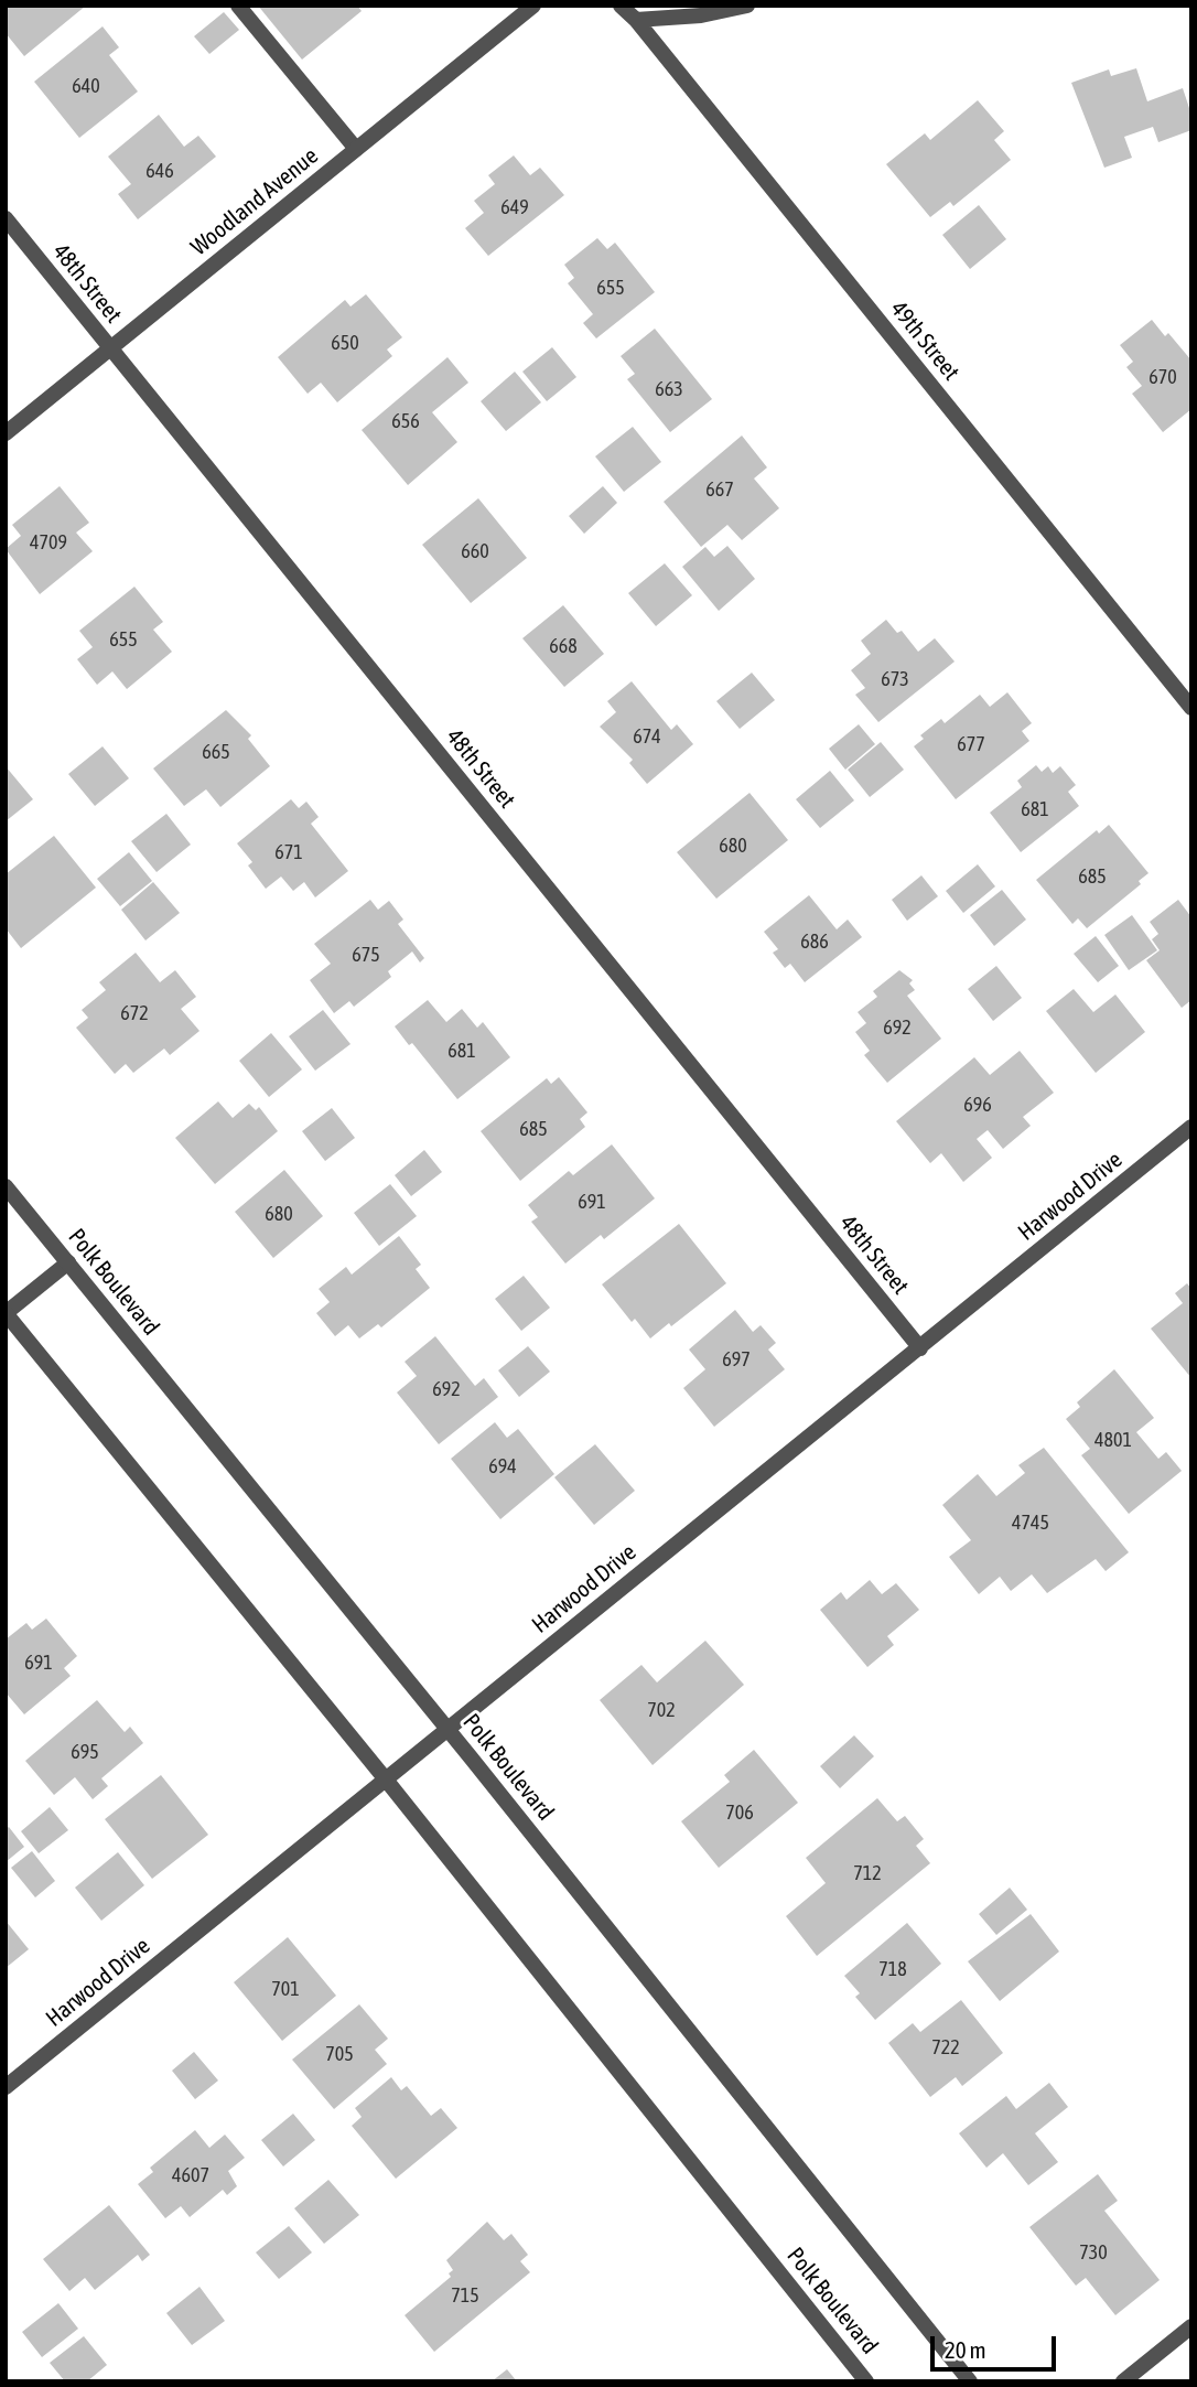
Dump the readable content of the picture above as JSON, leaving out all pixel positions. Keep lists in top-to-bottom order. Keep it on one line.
{"streets":{"street":["Woodland Avenue","48th Street","49th Street","Harwood Drive","Polk Boulevard"]},"crossings":[["Woodland Avenue","48th Street"],["48th Street","Harwood Drive"],["Harwood Drive","Polk Boulevard"]],"house_numbers":["640","646","649","655","650","670","663","656","667","4709","660","655","668","673","674","677","665","681","680","671","685","686","675","672","692","681","696","685","691","680","697","692","4801","694","4745","691","702","695","706","712","718","701","722","705","4607","730","715"],"scale_bar":"20 m"}
